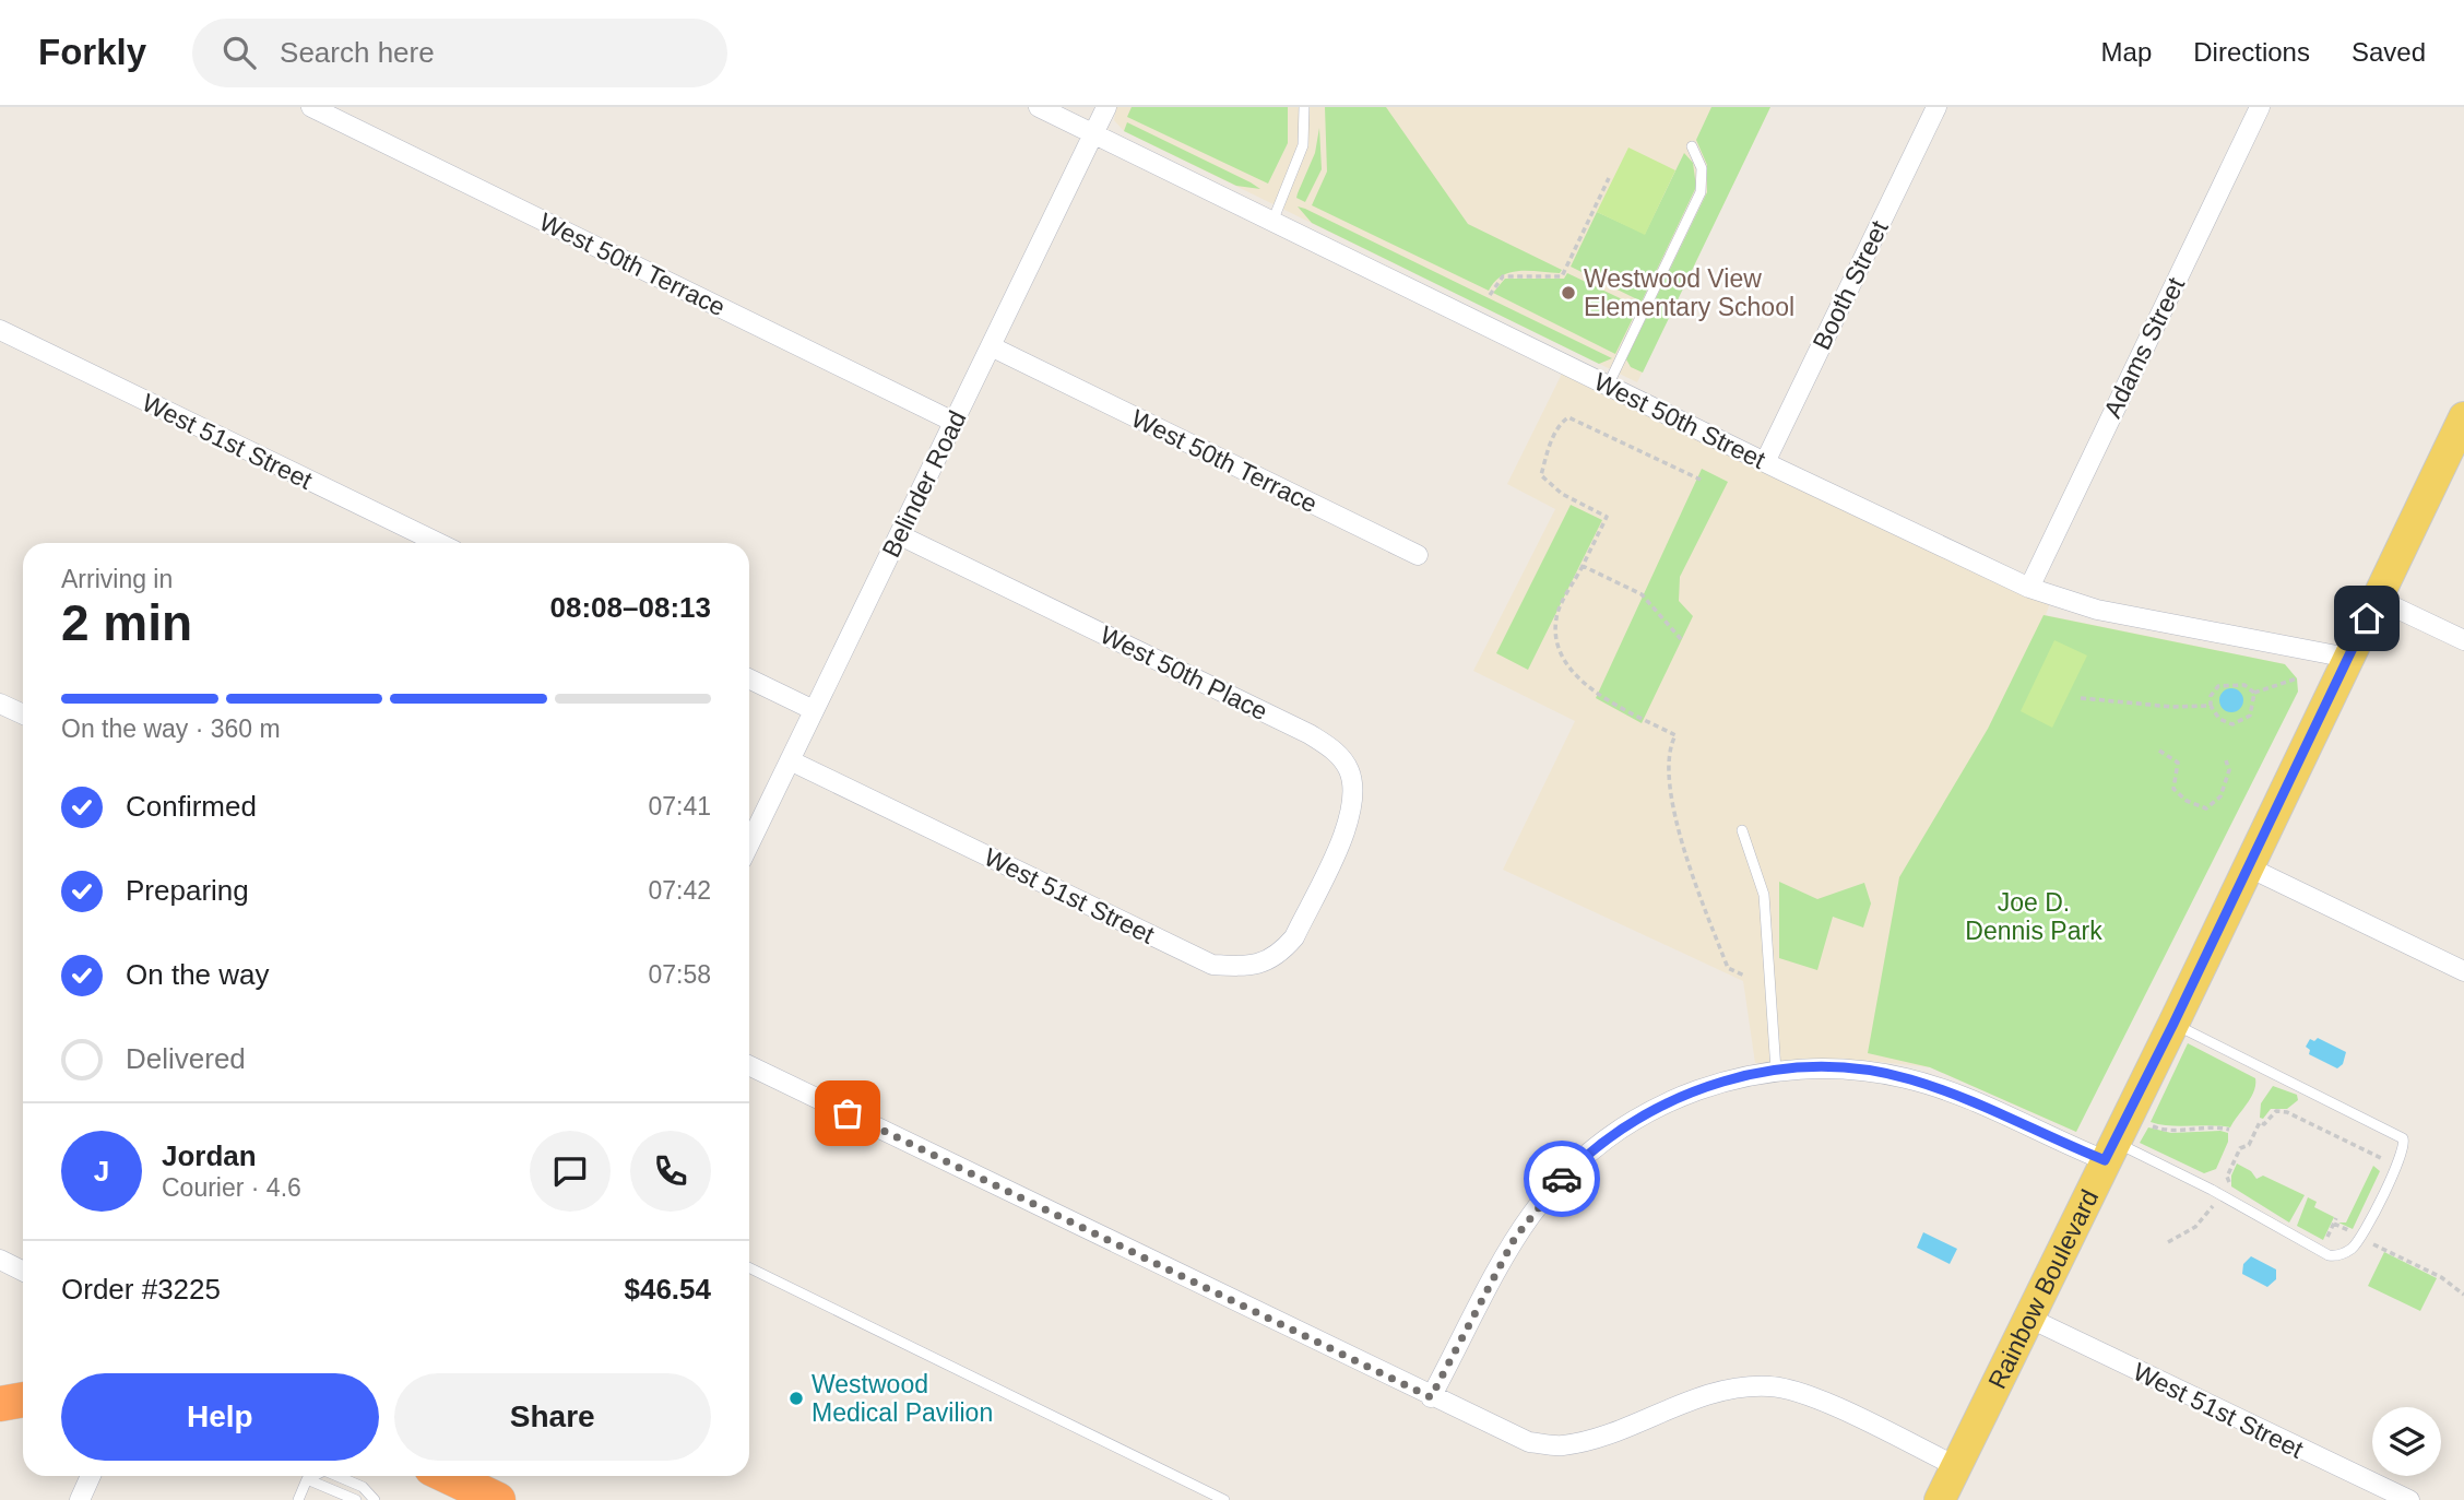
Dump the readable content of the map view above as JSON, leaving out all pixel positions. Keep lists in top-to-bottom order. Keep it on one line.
{"streets":{"main road":["Rainbow Boulevard"],"street":["West 50th Terrace","Booth Street","Adams Street","West 50th Street","West 51st Street","Belinder Road","West 50th Place"]},"crossings":[["West 50th Terrace","Belinder Road"],["Booth Street","West 50th Street"],["Adams Street","West 50th Street"],["West 50th Street","Belinder Road"],["West 50th Street","Rainbow Boulevard"],["West 51st Street","Belinder Road"],["West 51st Street","West 50th Place"],["West 51st Street","Rainbow Boulevard"],["Belinder Road","West 50th Place"]],"parks":["Joe D. Dennis Park"],"places":["Westwood View Elementary School","Westwood Medical Pavilion"],"page":{"header":"Forkly","search":"Search here","nav":["Map","Directions","Saved"],"heading":["2 min","Arriving in","08:08–08:13"],"panel":["Jordan","Courier · 4.6","Order #3225","$46.54"],"bar":"On the way · 360 m","list":[["Confirmed","07:41"],["Preparing","07:42"],["On the way","07:58"],"Delivered"],"round":"J","buttons":["Help","Share"]}}
